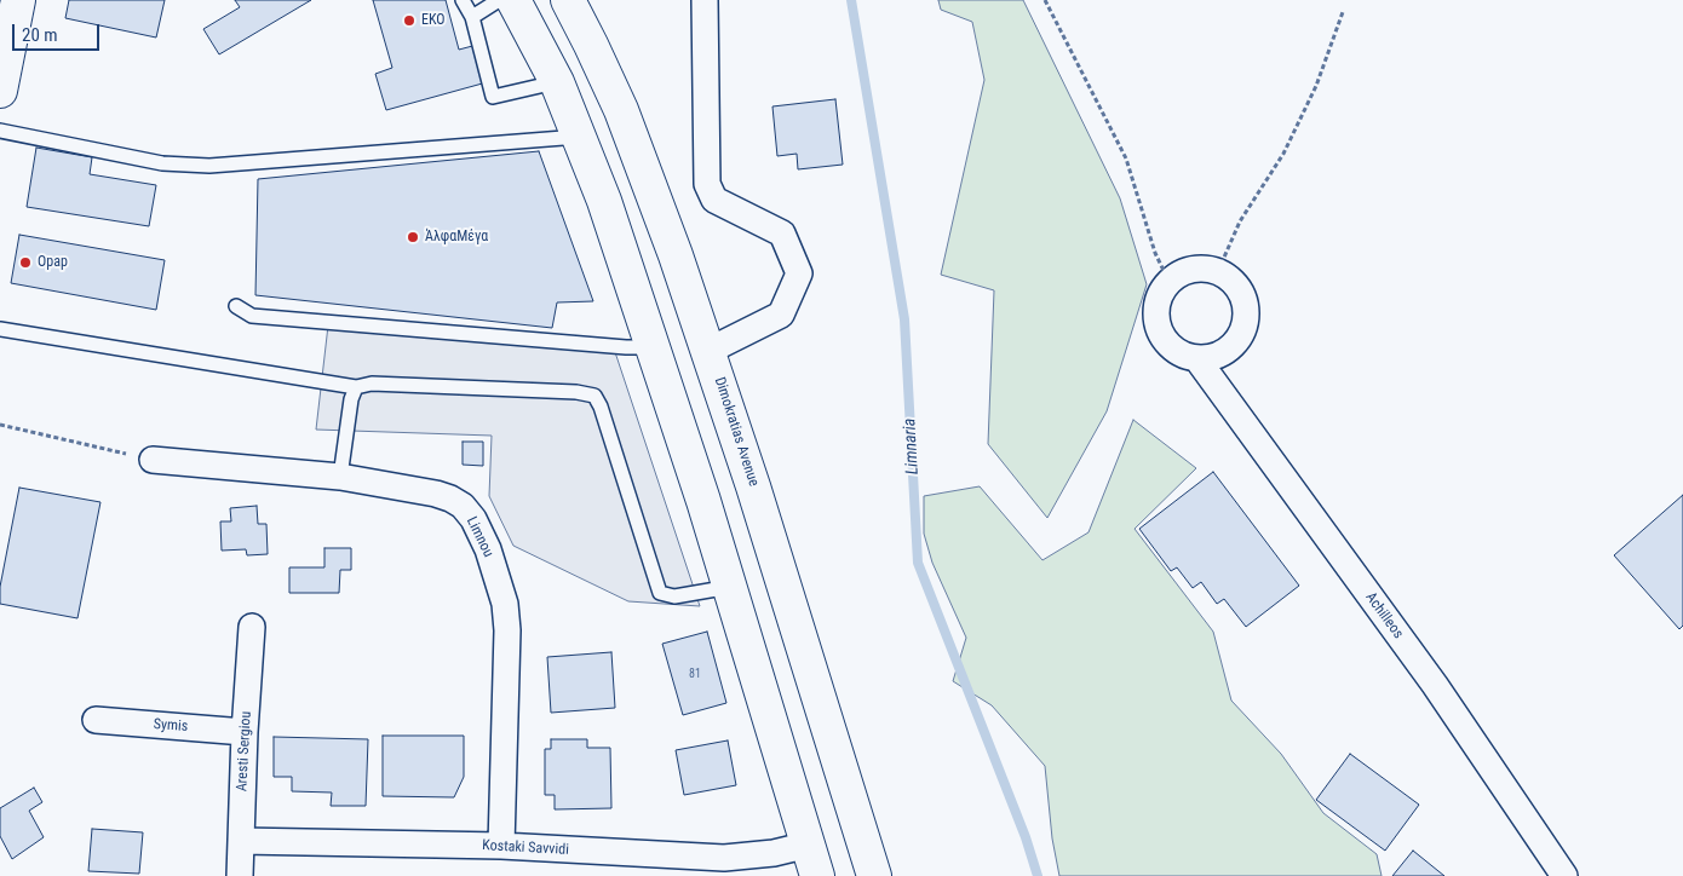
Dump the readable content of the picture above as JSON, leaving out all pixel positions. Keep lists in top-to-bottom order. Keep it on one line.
{"streets":{"main road":["Dimokratias Avenue"],"street":["Limnou","Achilleos","Symis","Aresti Sergiou","Kostaki Savvidi"]},"crossings":[["Limnou","Kostaki Savvidi"],["Symis","Aresti Sergiou"],["Aresti Sergiou","Kostaki Savvidi"]],"water":["Limnaria"],"places":["EKO","ΆλφαΜέγα","Opap"],"house_numbers":["81"],"scale_bar":"20 m"}
